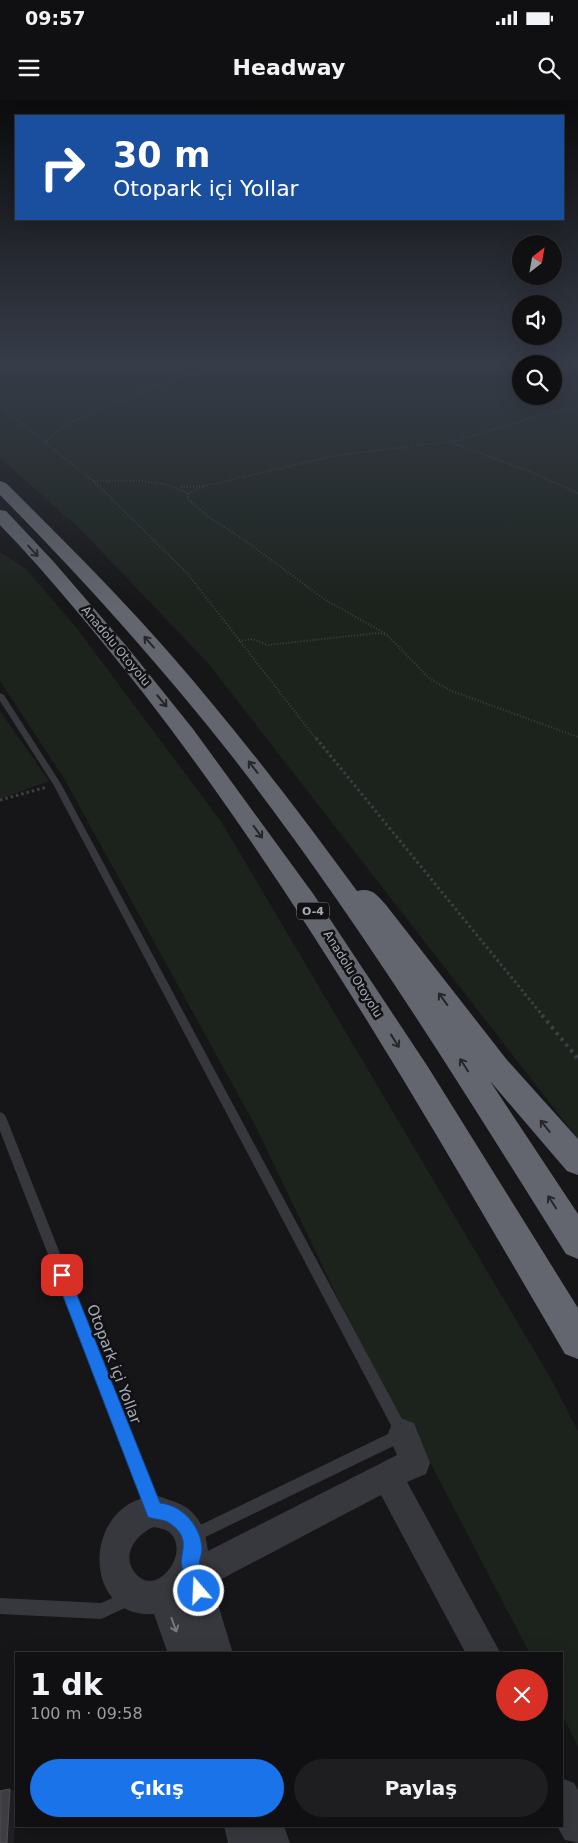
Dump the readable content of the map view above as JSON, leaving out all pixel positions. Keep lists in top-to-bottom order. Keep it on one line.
{"streets":{"highway":["Anadolu Otoyolu","O-4"],"lane":["Otopark içi Yollar"]},"north":"top right","page":{"status":"09:57","header":"Headway","turn":["30 m","Otopark içi Yollar"],"heading":["1 dk","100 m · 09:58"],"buttons":["Çıkış","Paylaş"]}}
